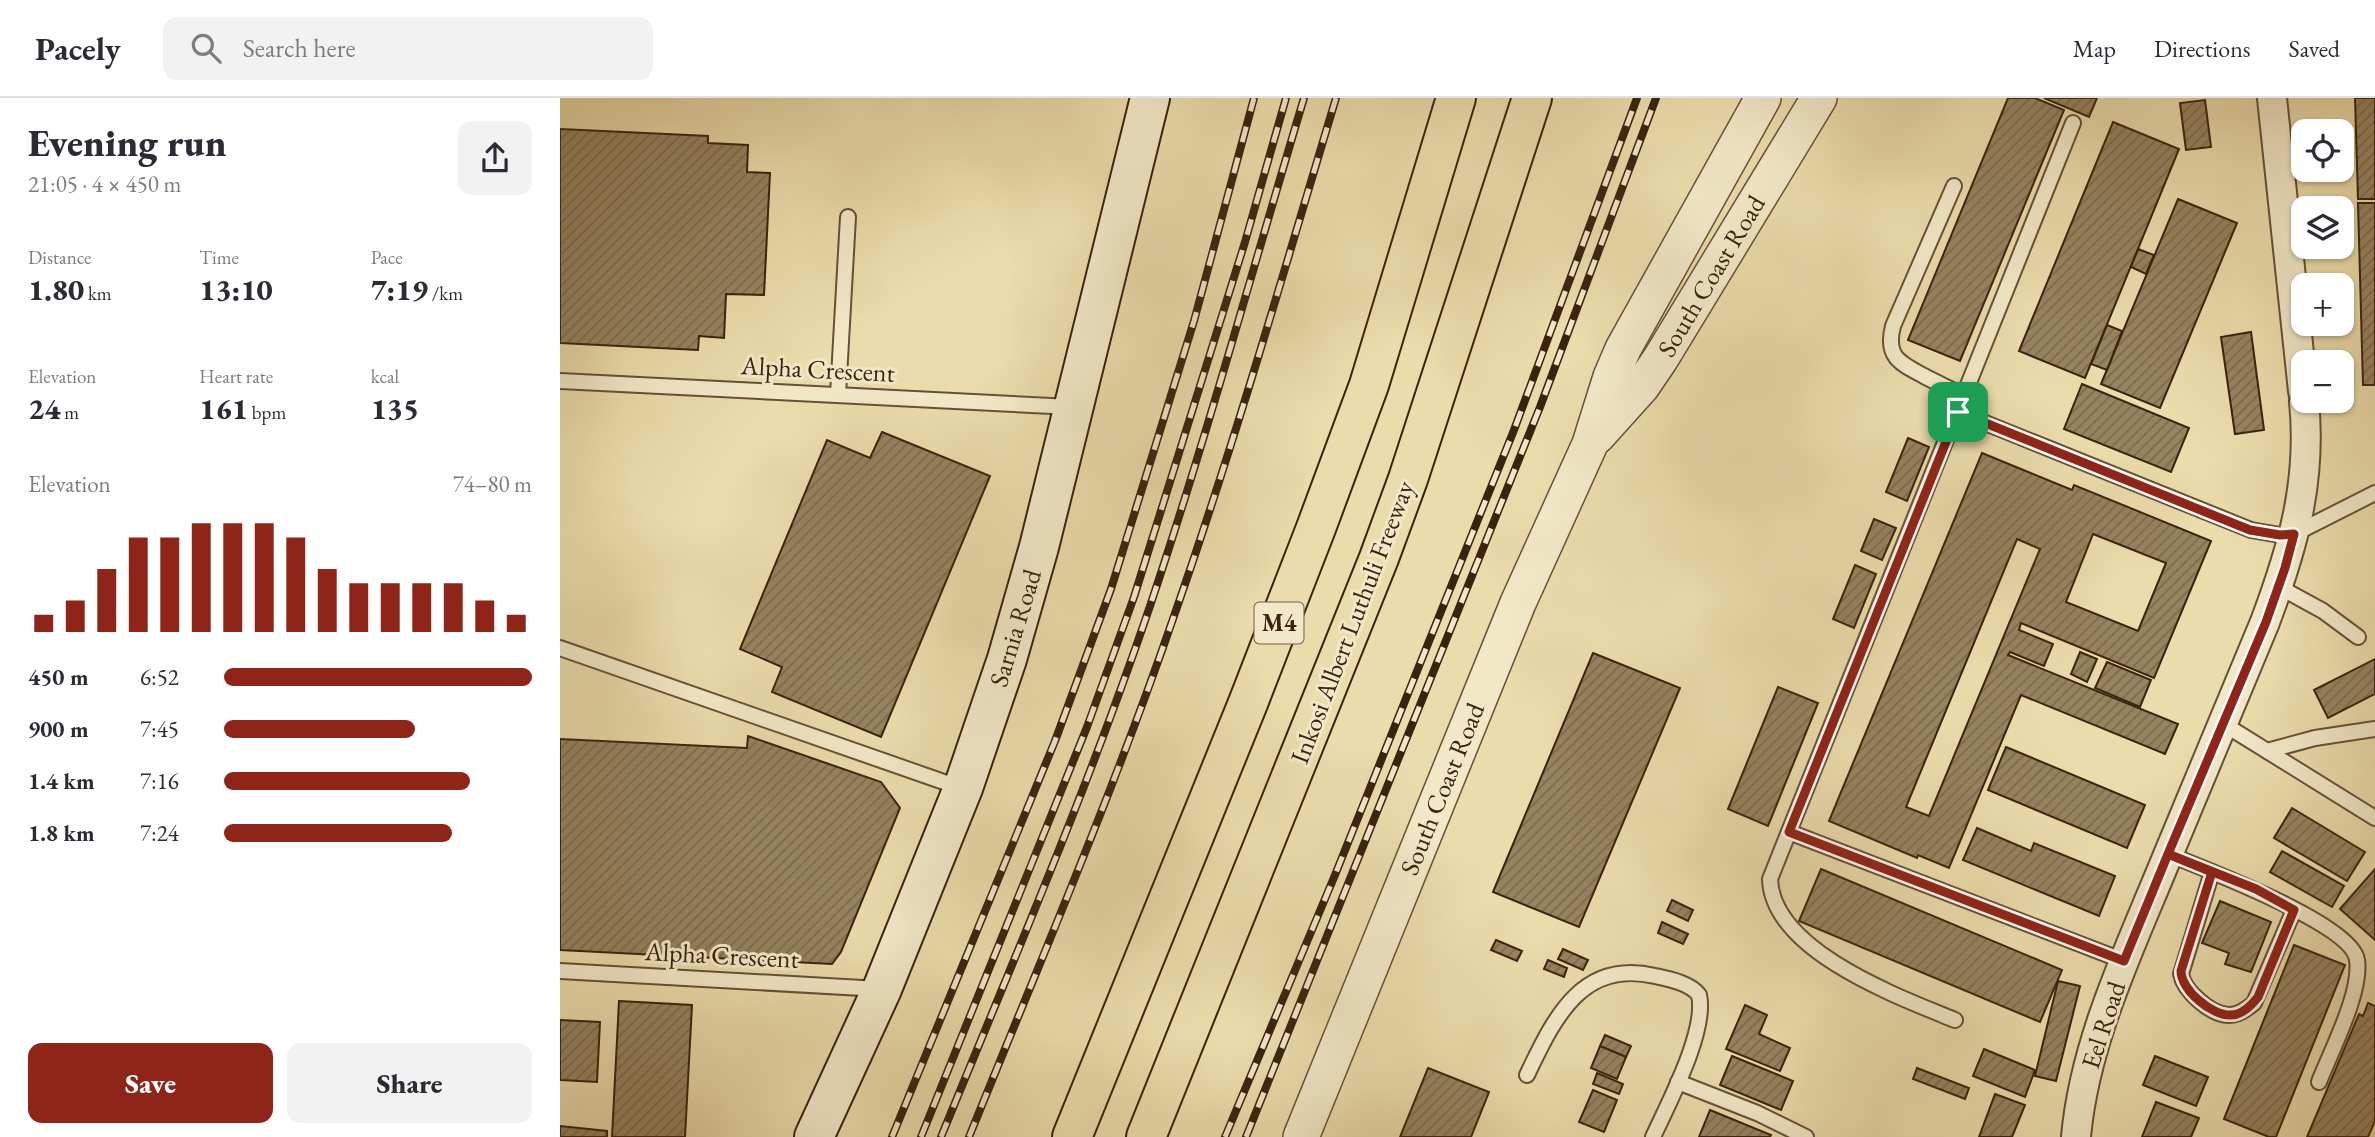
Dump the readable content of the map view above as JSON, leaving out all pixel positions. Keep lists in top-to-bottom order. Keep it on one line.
{"streets":{"highway":["Inkosi Albert Luthuli Freeway","M4"],"main road":["Sarnia Road"],"street":["South Coast Road","Eel Road"],"lane":["Alpha Crescent"]},"crossings":[["Alpha Crescent","Sarnia Road"]],"page":{"header":"Pacely","search":"Search here","nav":["Map","Directions","Saved"],"heading":["Evening run","21:05 · 4 × 450 m"],"map_buttons":["+","−"],"stats":[["Distance","1.80 km"],["Time","13:10"],["Pace","7:19 /km"],["Elevation","24 m"],["Heart rate","161 bpm"],["kcal","135"]],"chart":["Elevation","74–80 m"],"list":[{"name":"450 m","note":"6:52"},{"name":"900 m","note":"7:45"},{"name":"1.4 km","note":"7:16"},{"name":"1.8 km","note":"7:24"}],"buttons":["Save","Share"]}}
